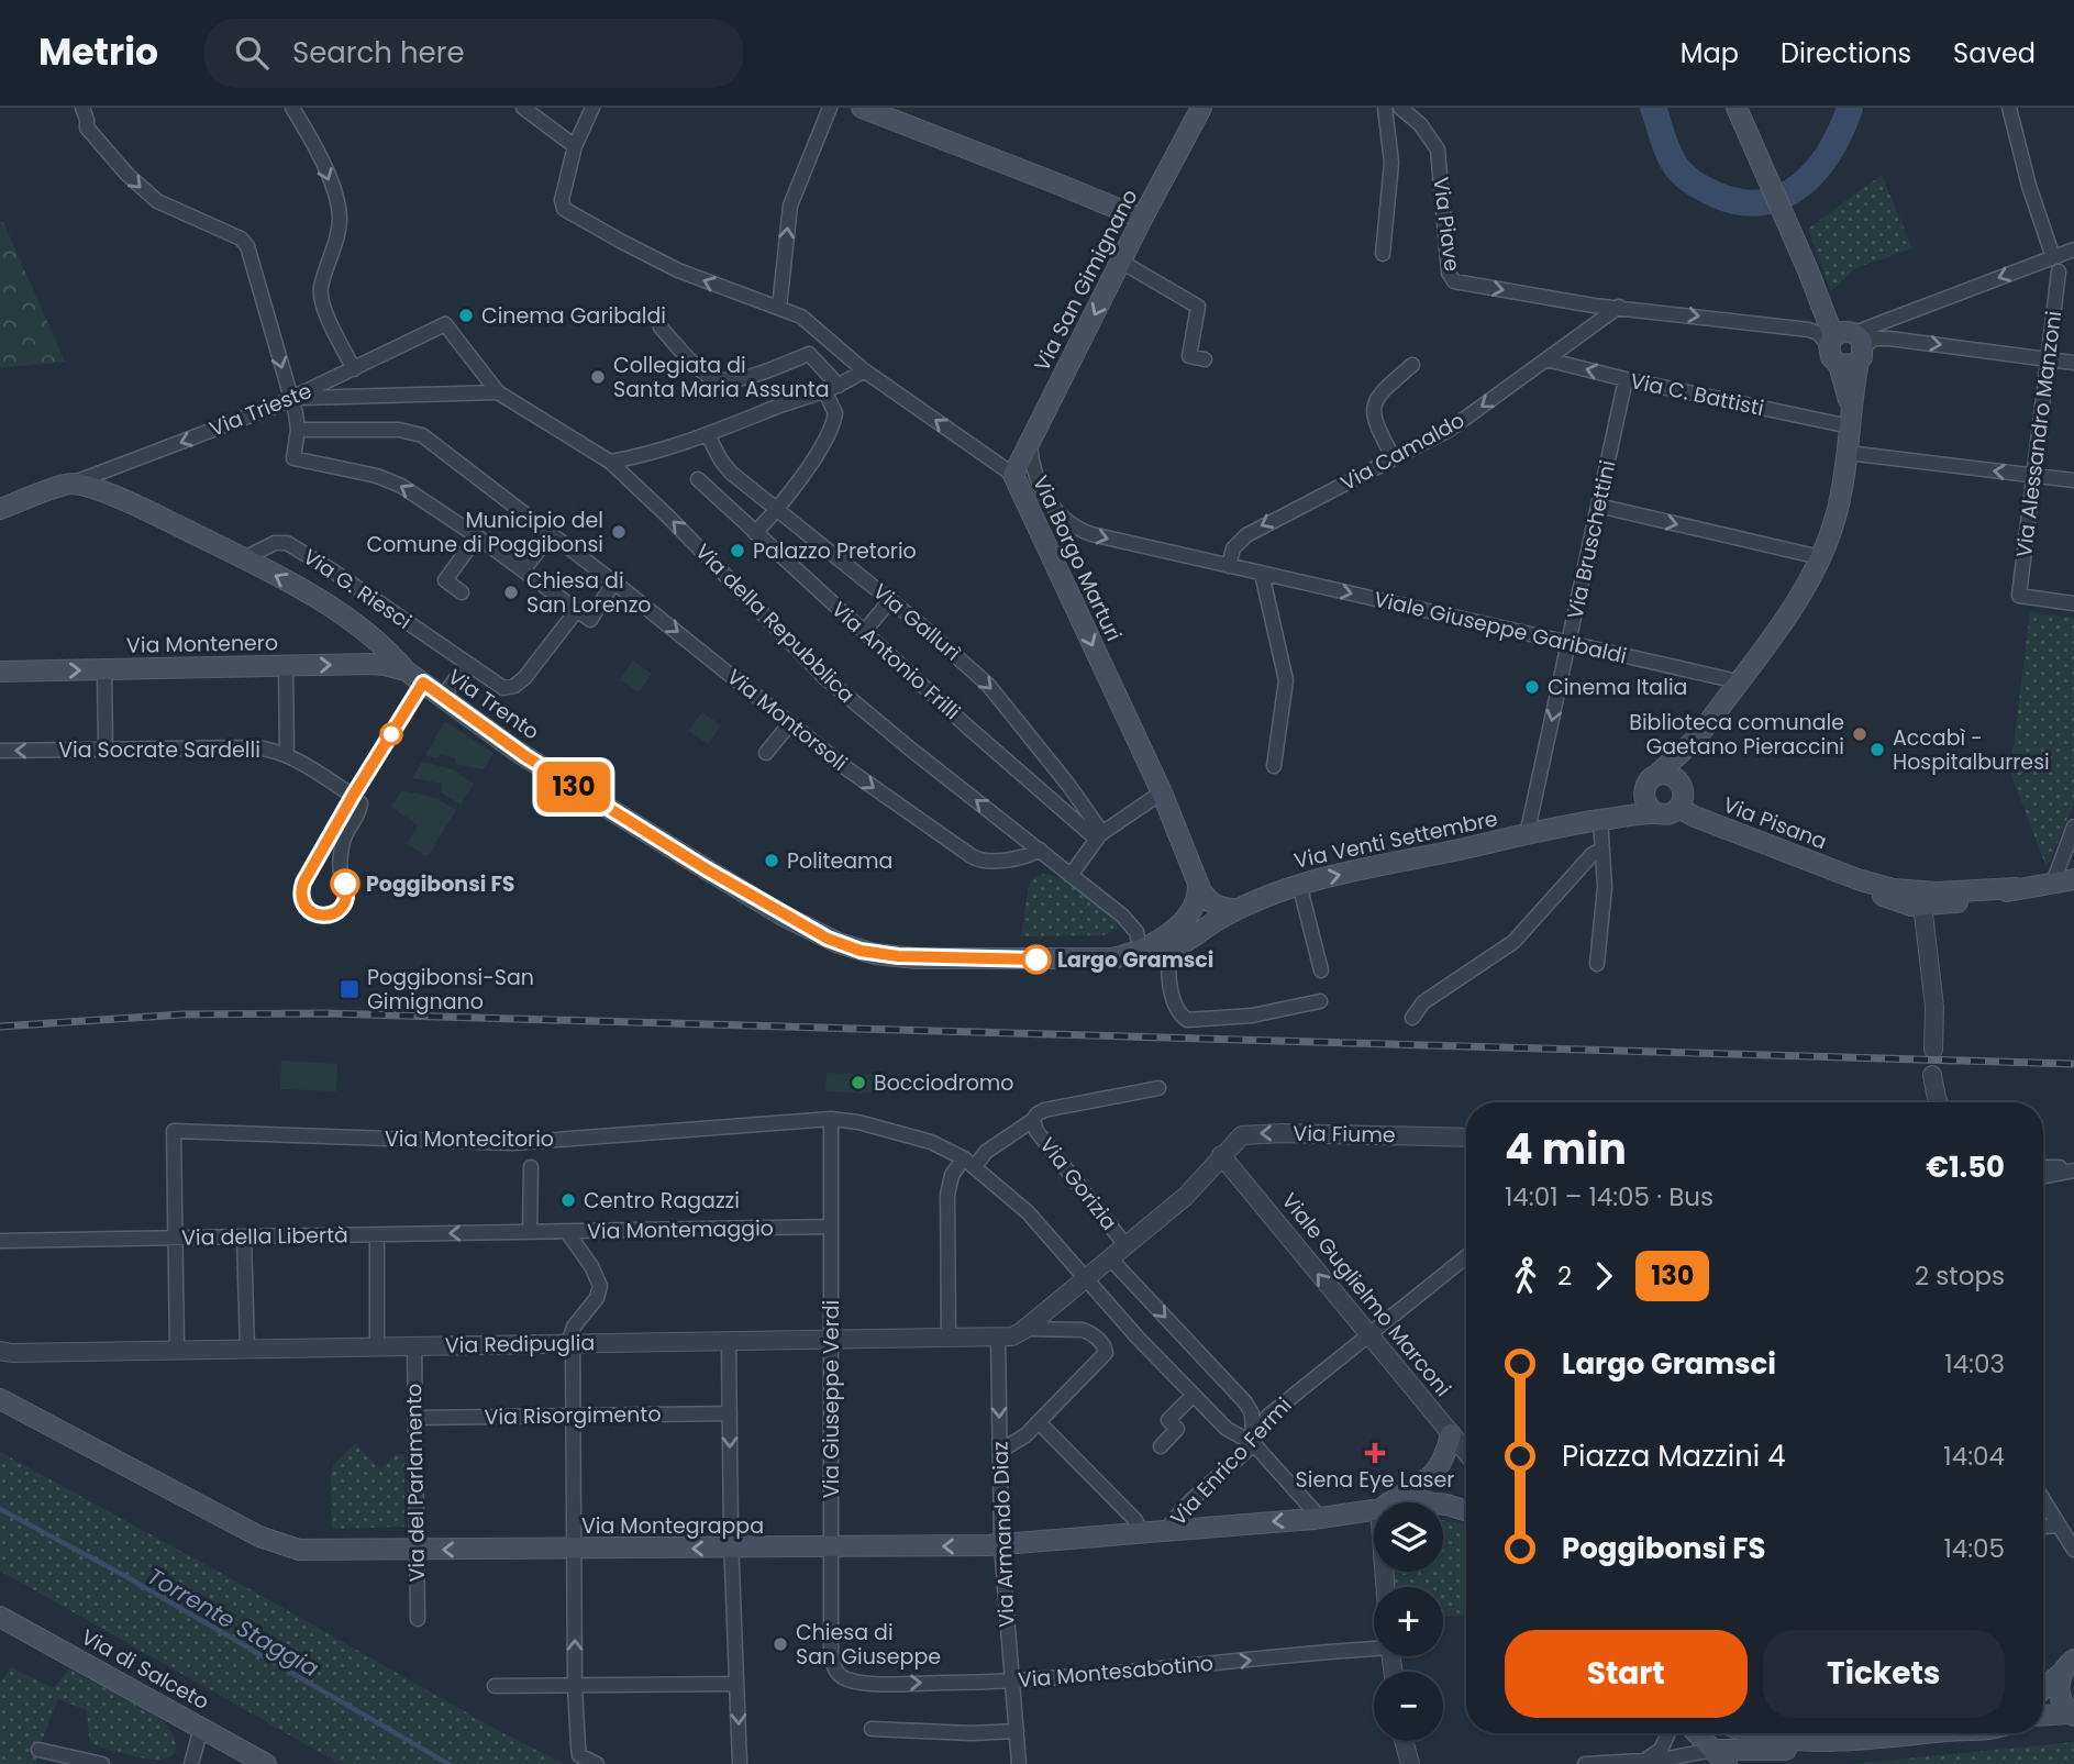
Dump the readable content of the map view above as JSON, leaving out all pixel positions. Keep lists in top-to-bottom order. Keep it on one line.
{"streets":{"main road":["Via San Gimignano","Via Borgo Marturi","Via Montenero","Via Trento","Via Pisana","Via Venti Settembre","Via Montegrappa","Via di Salceto"],"street":["Via Piave","Via C. Battisti","Via Trieste","Via Alessandro Manzoni","Via Camaldo","Via Bruschettini","Via G. Riesci","Via Gallurì","Via della Repubblica","Viale Giuseppe Garibaldi","Via Antonio Frilli","Via Montorsoli","Via Socrate Sardelli","Via Fiume","Via Montecitorio","Via Gorizia","Via Montemaggio","Via della Libertà","Viale Guglielmo Marconi","Via Redipuglia","Via Giuseppe Verdi","Via Risorgimento","Via Enrico Fermi","Via del Parlamento","Via Armando Diaz","Via Montesabotino"]},"crossings":[["Via Piave","Via Camaldo"],["Via San Gimignano","Via Borgo Marturi"],["Via San Gimignano","Viale Giuseppe Garibaldi"],["Via C. Battisti","Via Camaldo"],["Via C. Battisti","Via Bruschettini"],["Via Trieste","Via della Repubblica"],["Via Trieste","Via Trento"],["Via Camaldo","Viale Giuseppe Garibaldi"],["Via Bruschettini","Viale Giuseppe Garibaldi"],["Via Bruschettini","Via Venti Settembre"],["Via G. Riesci","Via Trento"],["Via Gallurì","Via Antonio Frilli"],["Via della Repubblica","Via Trento"],["Via della Repubblica","Via Montorsoli"],["Via della Repubblica","Via Venti Settembre"],["Via Montenero","Via Trento"],["Via Trento","Via Venti Settembre"],["Via Pisana","Via Venti Settembre"],["Via Fiume","Via Montecitorio"],["Via Fiume","Via Gorizia"],["Via Fiume","Viale Guglielmo Marconi"],["Via Fiume","Via Redipuglia"],["Via Montecitorio","Via Gorizia"],["Via Montecitorio","Via della Libertà"],["Via Montecitorio","Via Redipuglia"],["Via Montecitorio","Via Giuseppe Verdi"],["Via Montecitorio","Via Enrico Fermi"],["Via Montemaggio","Via della Libertà"],["Via Montemaggio","Via Giuseppe Verdi"],["Viale Guglielmo Marconi","Via Enrico Fermi"],["Via Redipuglia","Via Giuseppe Verdi"],["Via Redipuglia","Via del Parlamento"],["Via Redipuglia","Via Armando Diaz"],["Via Giuseppe Verdi","Via Montegrappa"],["Via Giuseppe Verdi","Via Montesabotino"],["Via Risorgimento","Via del Parlamento"],["Via Enrico Fermi","Via Montegrappa"],["Via del Parlamento","Via Montegrappa"],["Via Montegrappa","Via Armando Diaz"],["Via Armando Diaz","Via Montesabotino"]],"one_way":["Via Piave","Via San Gimignano","Via Trieste","Via Camaldo","Via Bruschettini","Via Gallurì","Via della Repubblica","Viale Giuseppe Garibaldi","Via Montenero","Via Montorsoli","Via Fiume","Via Montegrappa","Via Montesabotino"],"water":["Torrente Staggia"],"places":{"other":["Cinema Garibaldi","Collegiata di Santa Maria Assunta","Municipio del Comune di Poggibonsi","Palazzo Pretorio","Chiesa di San Lorenzo","Cinema Italia","Biblioteca comunale Gaetano Pieraccini","Accabì - Hospitalburresi","Politeama","Poggibonsi FS","Largo Gramsci","Bocciodromo","Centro Ragazzi","Chiesa di San Giuseppe"],"transit":["Poggibonsi-San Gimignano"],"health":["Siena Eye Laser"]},"lines":["bus line 130"],"page":{"header":"Metrio","search":"Search here","nav":["Map","Directions","Saved"],"on_map":"130","heading":["4 min","14:01 – 14:05 · Bus","€1.50"],"legs":["2","130","2 stops"],"list":[{"name":"Largo Gramsci","value":"14:03"},{"name":"Piazza Mazzini 4","value":"14:04"},{"name":"Poggibonsi FS","value":"14:05"}],"map_buttons":["+","−"],"buttons":["Start","Tickets"]}}
